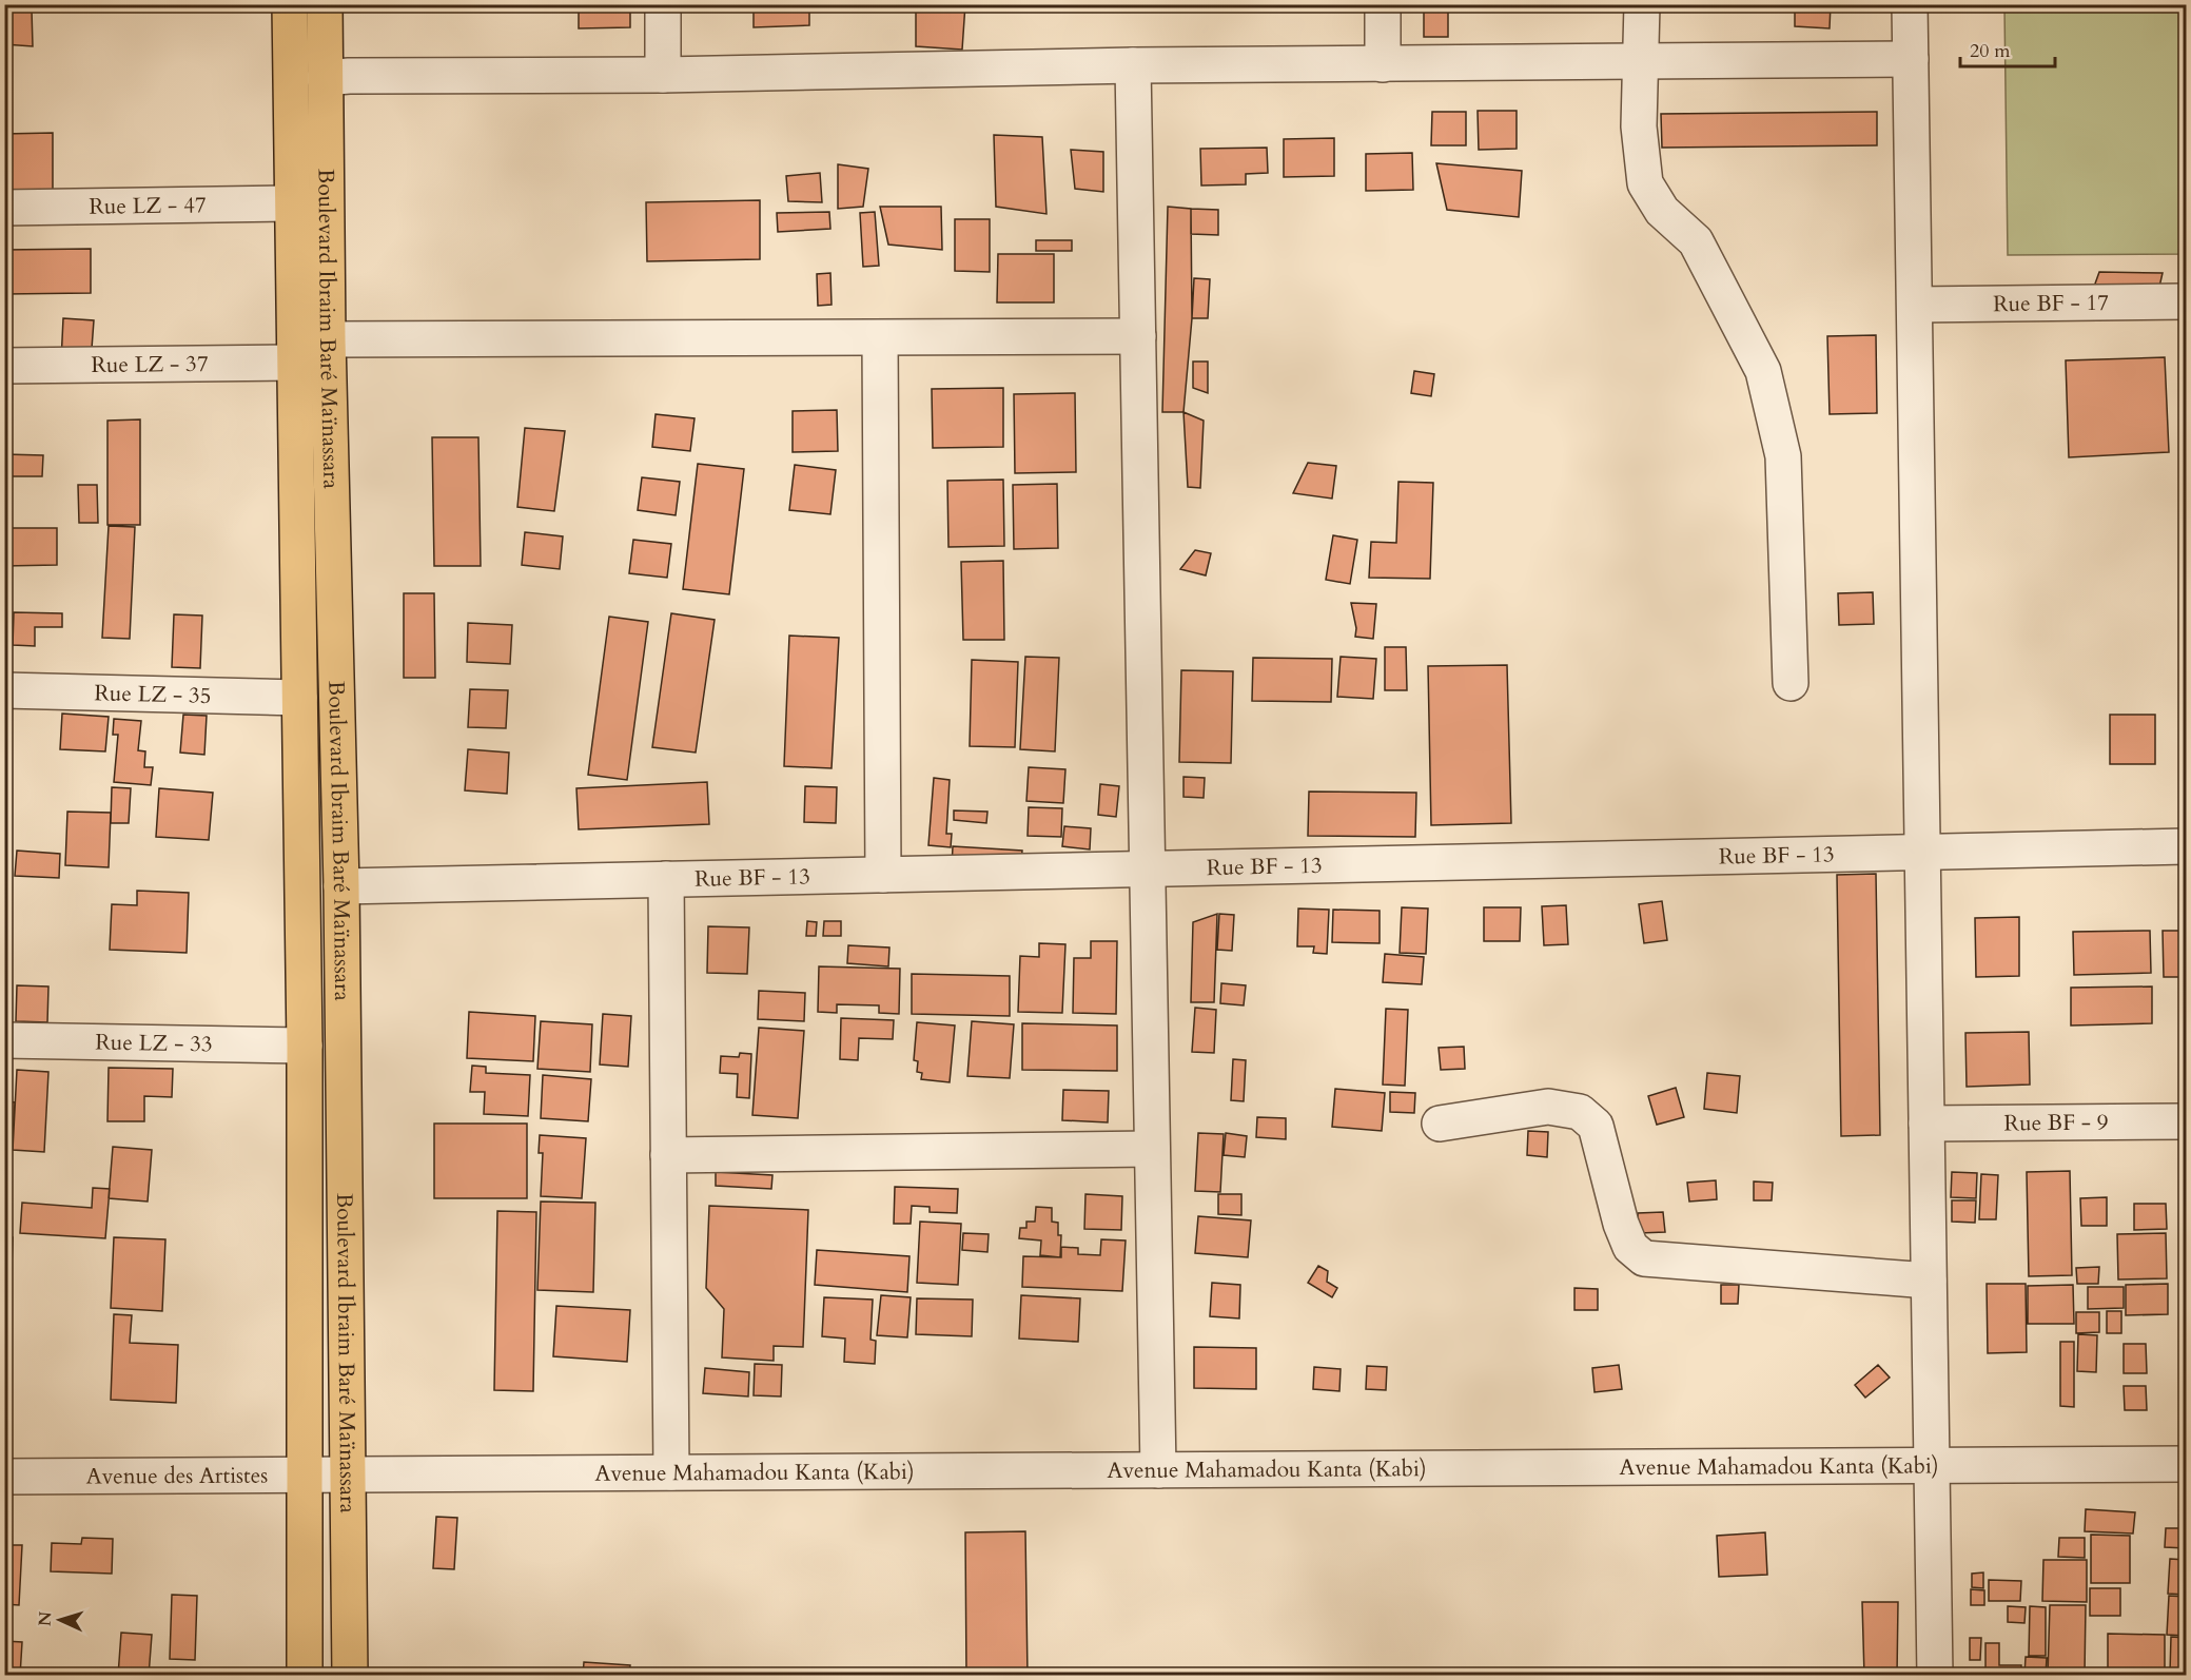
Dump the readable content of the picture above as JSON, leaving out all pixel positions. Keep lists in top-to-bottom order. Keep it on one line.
{"streets":{"main road":["Boulevard Ibraim Baré Maïnassara"],"street":["Rue LZ - 47","Rue BF - 17","Rue LZ - 37","Rue LZ - 35","Rue BF - 13","Rue LZ - 33","Rue BF - 9","Avenue Mahamadou Kanta (Kabi)","Avenue des Artistes"]},"crossings":[["Rue LZ - 47","Boulevard Ibraim Baré Maïnassara"],["Boulevard Ibraim Baré Maïnassara","Rue LZ - 37"],["Boulevard Ibraim Baré Maïnassara","Rue LZ - 35"],["Boulevard Ibraim Baré Maïnassara","Rue BF - 13"],["Boulevard Ibraim Baré Maïnassara","Rue LZ - 33"],["Boulevard Ibraim Baré Maïnassara","Avenue Mahamadou Kanta (Kabi)"],["Boulevard Ibraim Baré Maïnassara","Avenue des Artistes"],["Avenue Mahamadou Kanta (Kabi)","Avenue des Artistes"]],"scale_bar":"20 m","north":"left"}
